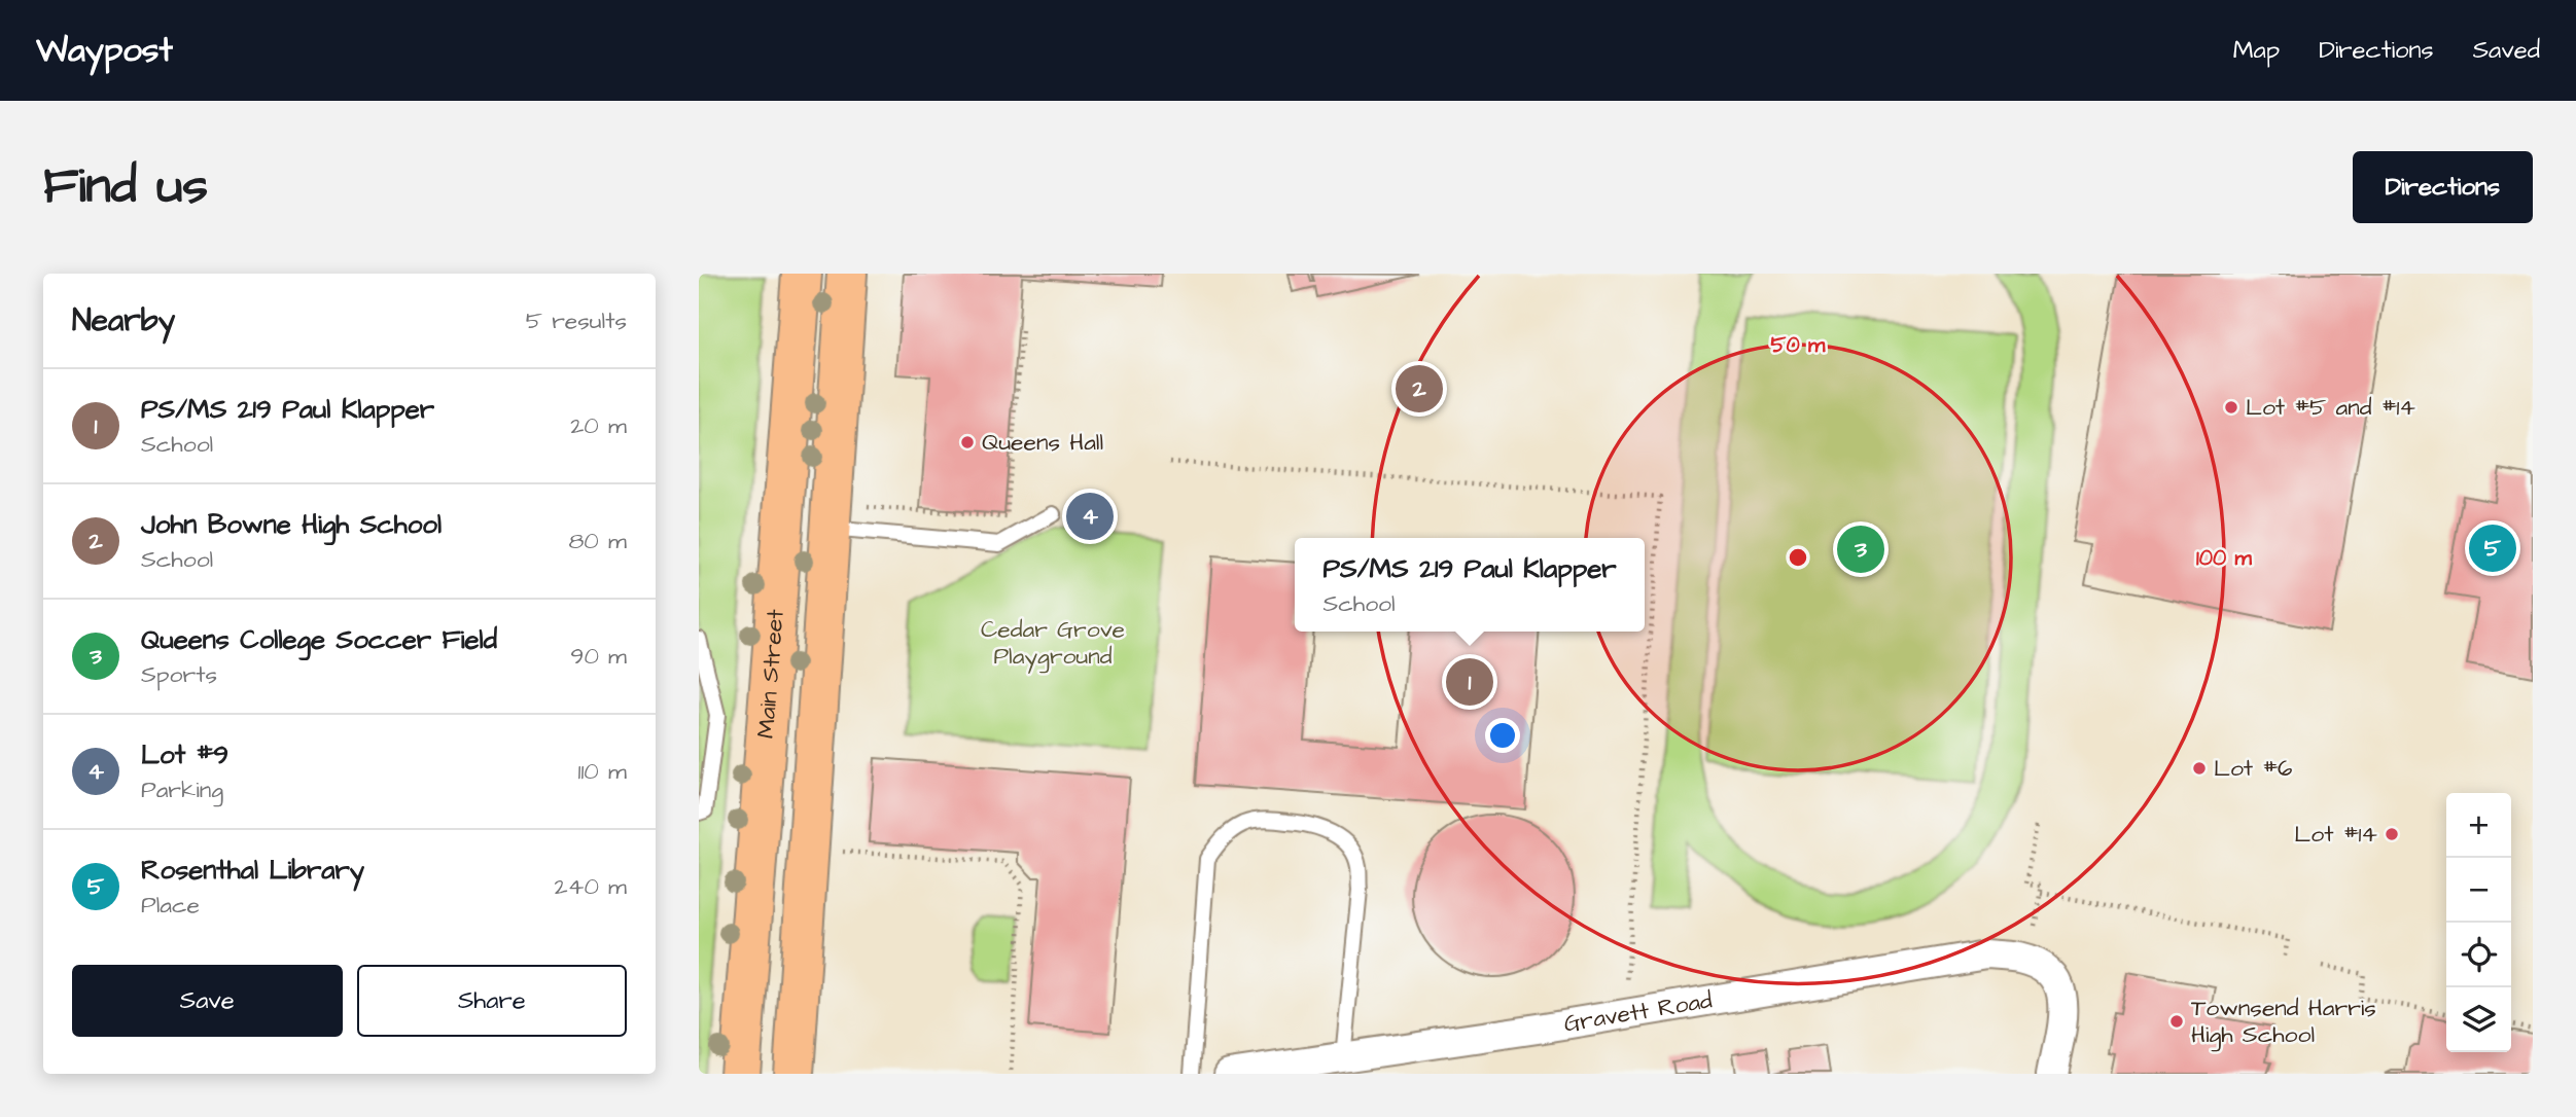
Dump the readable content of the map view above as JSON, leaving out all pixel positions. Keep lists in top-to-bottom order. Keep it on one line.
{"streets":{"main road":["Main Street"],"street":["Gravett Road"]},"parks":["Cedar Grove Playground"],"places":["Lot #5 and #14","Queens Hall","Lot #6","Lot #14","Townsend Harris High School"],"page":{"header":"Waypost","nav":["Map","Directions","Saved"],"buttons":["Directions",["Save","Share"]],"title":"Find us","heading":["Nearby","5 results"],"pins":["2","4","5","3","1"],"list":[{"mark":"1","name":"PS/MS 219 Paul Klapper","note":"School","value":"20 m"},{"mark":"2","name":"John Bowne High School","note":"School","value":"80 m"},{"mark":"3","name":"Queens College Soccer Field","note":"Sports","value":"90 m"},{"mark":"4","name":"Lot #9","note":"Parking","value":"110 m"},{"mark":"5","name":"Rosenthal Library","note":"Place","value":"240 m"}],"popup":["PS/MS 219 Paul Klapper","School"],"map_buttons":["+","−"]},"rings":["50 m","100 m"]}
